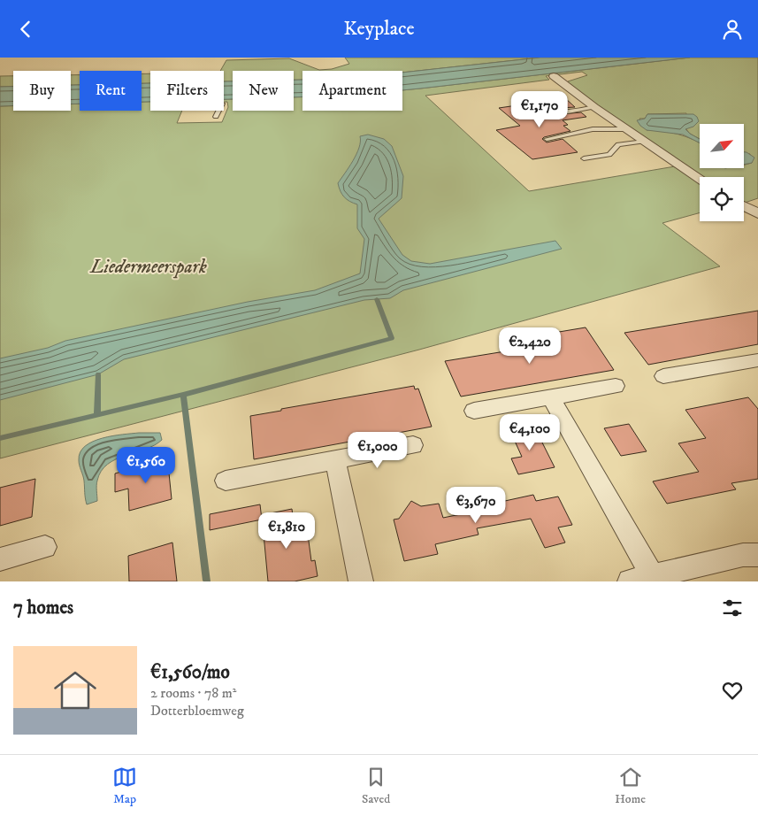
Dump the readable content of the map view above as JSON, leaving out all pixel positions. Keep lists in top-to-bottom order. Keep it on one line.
{"parks":["Liedermeerspark"],"north":"top right","page":{"header":"Keyplace","chip":["Buy","Rent","Filters","New","Apartment"],"price":["€1,170","€2,420","€4,100","€1,000","€1,560","€3,670","€1,810"],"heading":"7 homes","list":[{"name":"€1,560/mo","note":"2 rooms · 78 m² · Dotterbloemweg"}],"tabs":["Map","Saved","Home"]}}
